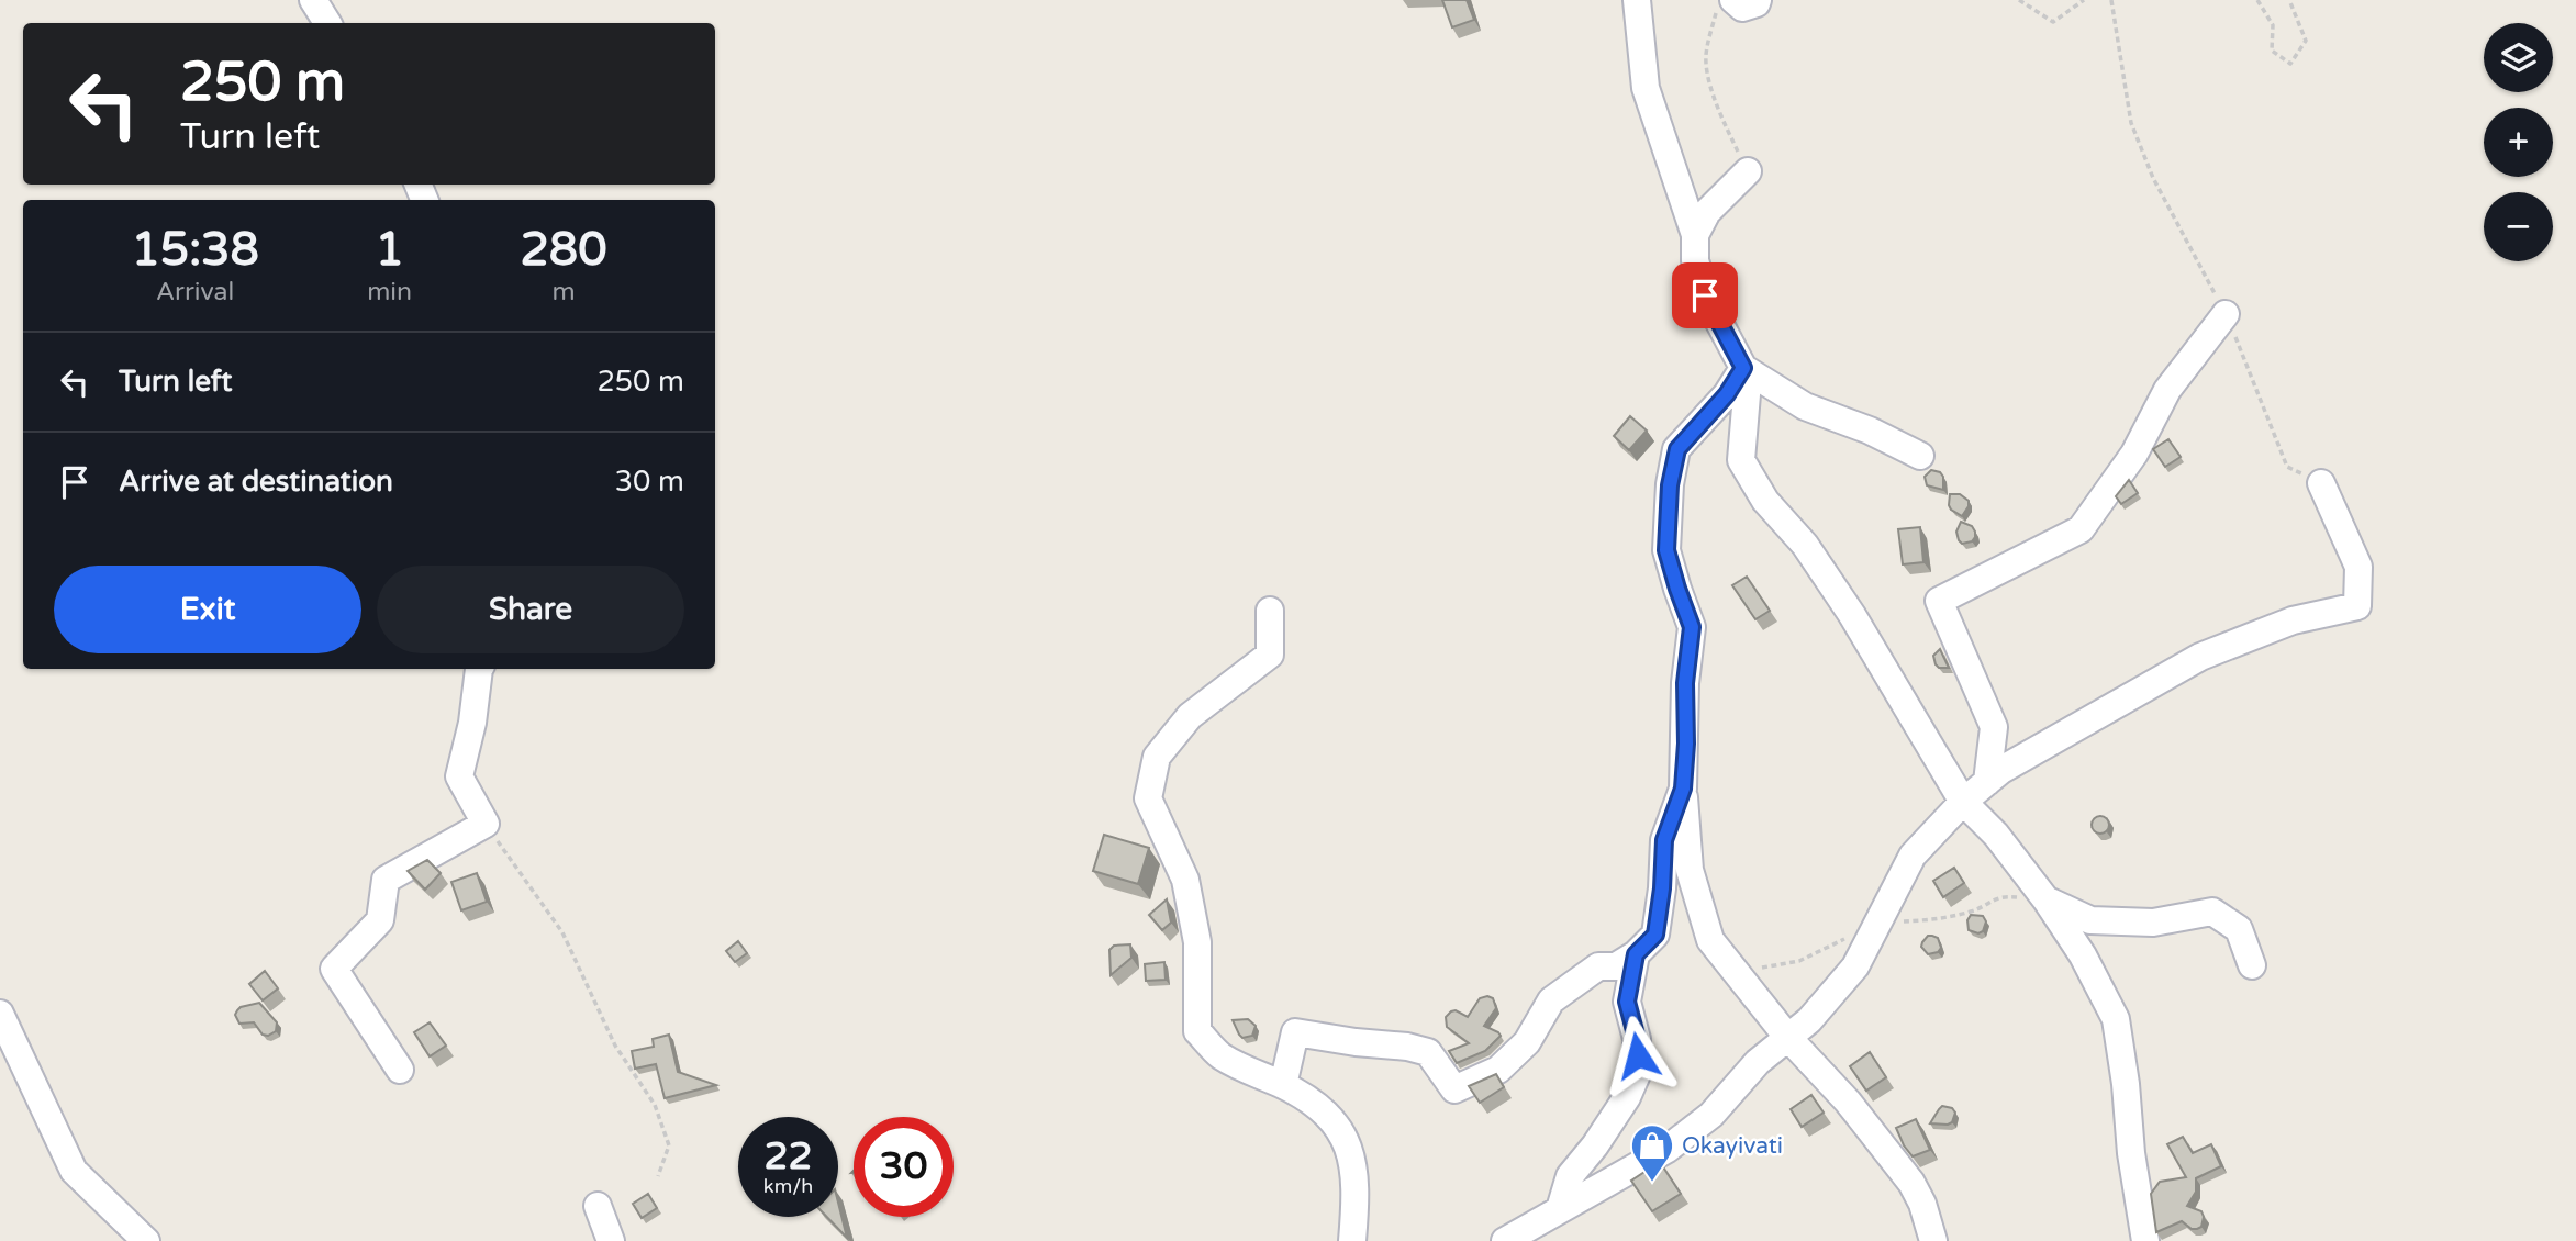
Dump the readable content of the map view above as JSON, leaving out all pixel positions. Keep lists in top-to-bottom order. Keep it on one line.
{"places":{"shop":["Okayivati"]},"page":{"map_buttons":["+","−"],"turn":["250 m","Turn left"],"eta":["15:38","Arrival","1","min","280","m"],"list":[{"name":"Turn left","value":"250 m"},{"name":"Arrive at destination","value":"30 m"}],"buttons":["Exit","Share"],"speed":"22 km/h","limit":"30"}}
